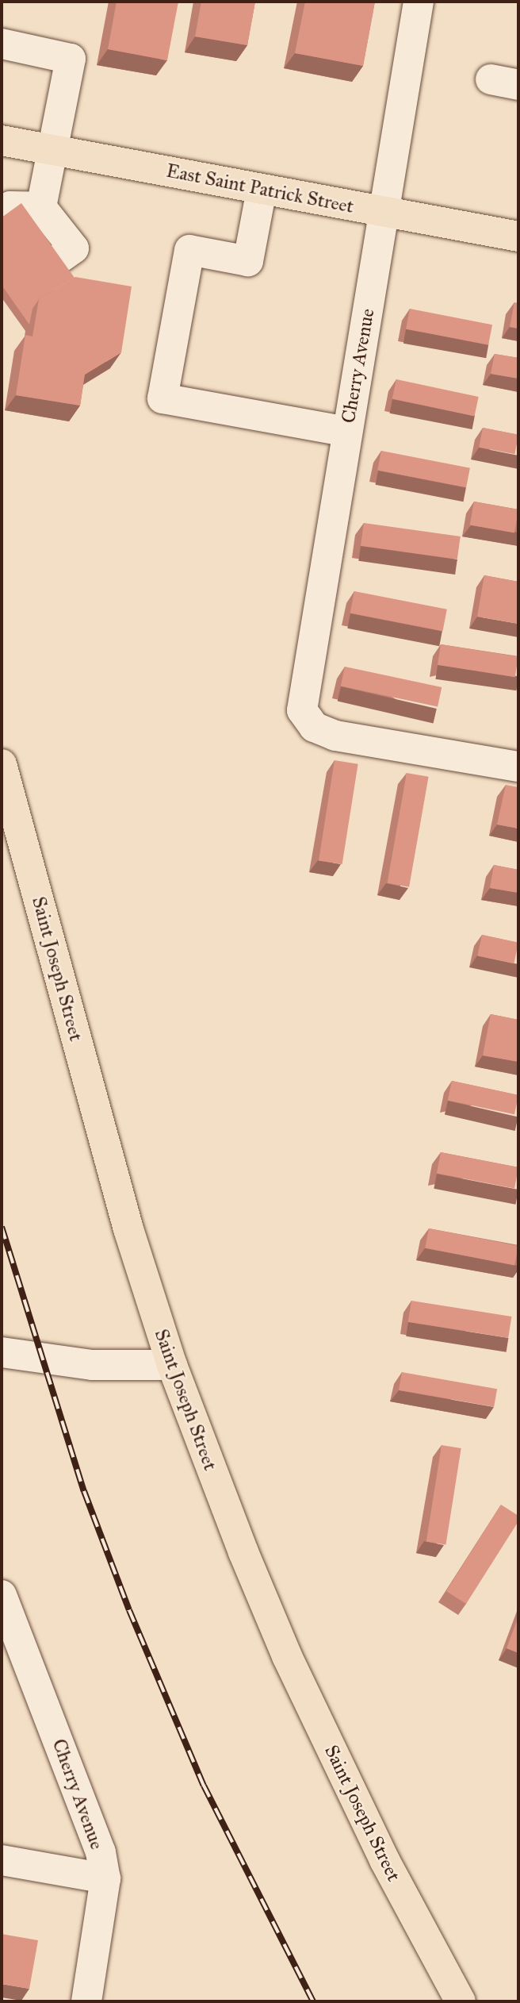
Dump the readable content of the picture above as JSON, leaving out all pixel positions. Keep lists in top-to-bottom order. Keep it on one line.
{"streets":{"main road":["East Saint Patrick Street","Saint Joseph Street"],"street":["Cherry Avenue"]},"crossings":[["East Saint Patrick Street","Cherry Avenue"]]}
